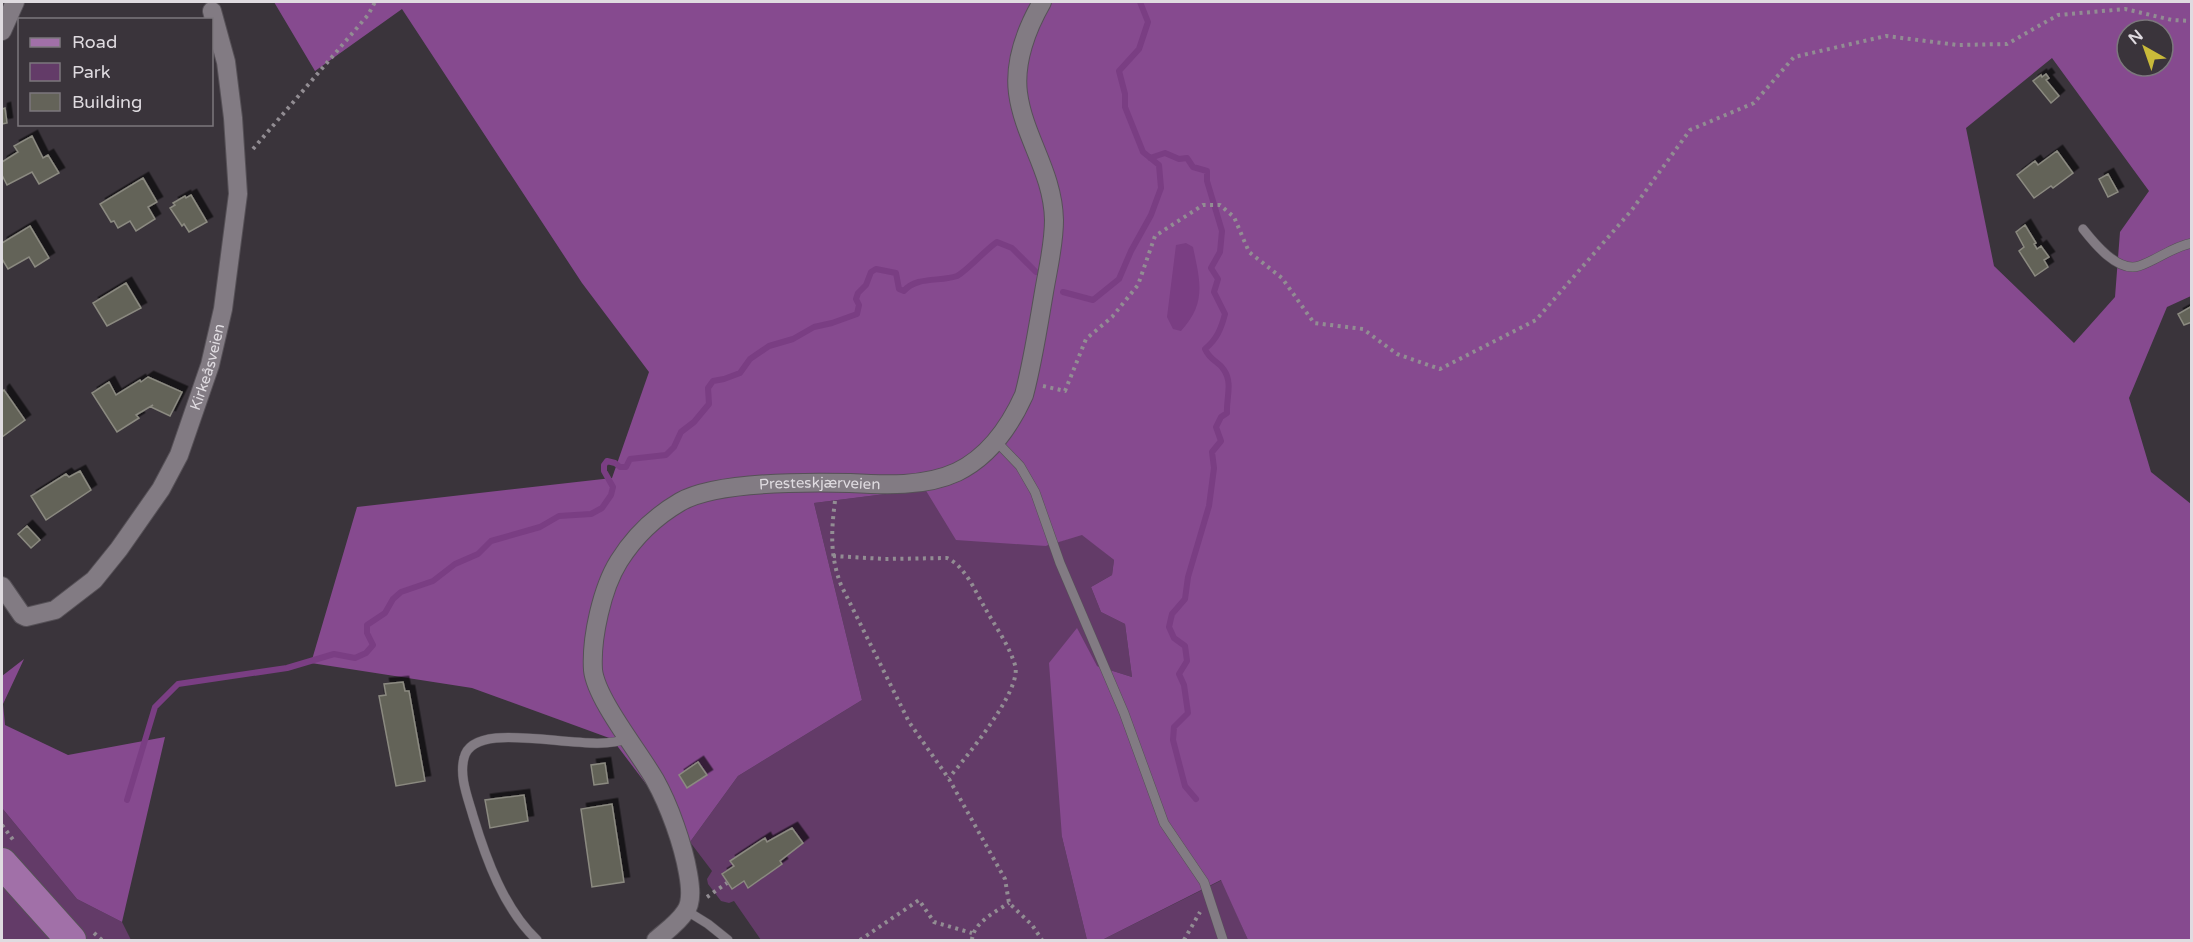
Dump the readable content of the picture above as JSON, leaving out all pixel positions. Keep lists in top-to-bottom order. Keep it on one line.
{"streets":{"street":["Kirkeåsveien","Presteskjærveien"]},"legend":["Road","Park","Building"],"north":"top left"}
